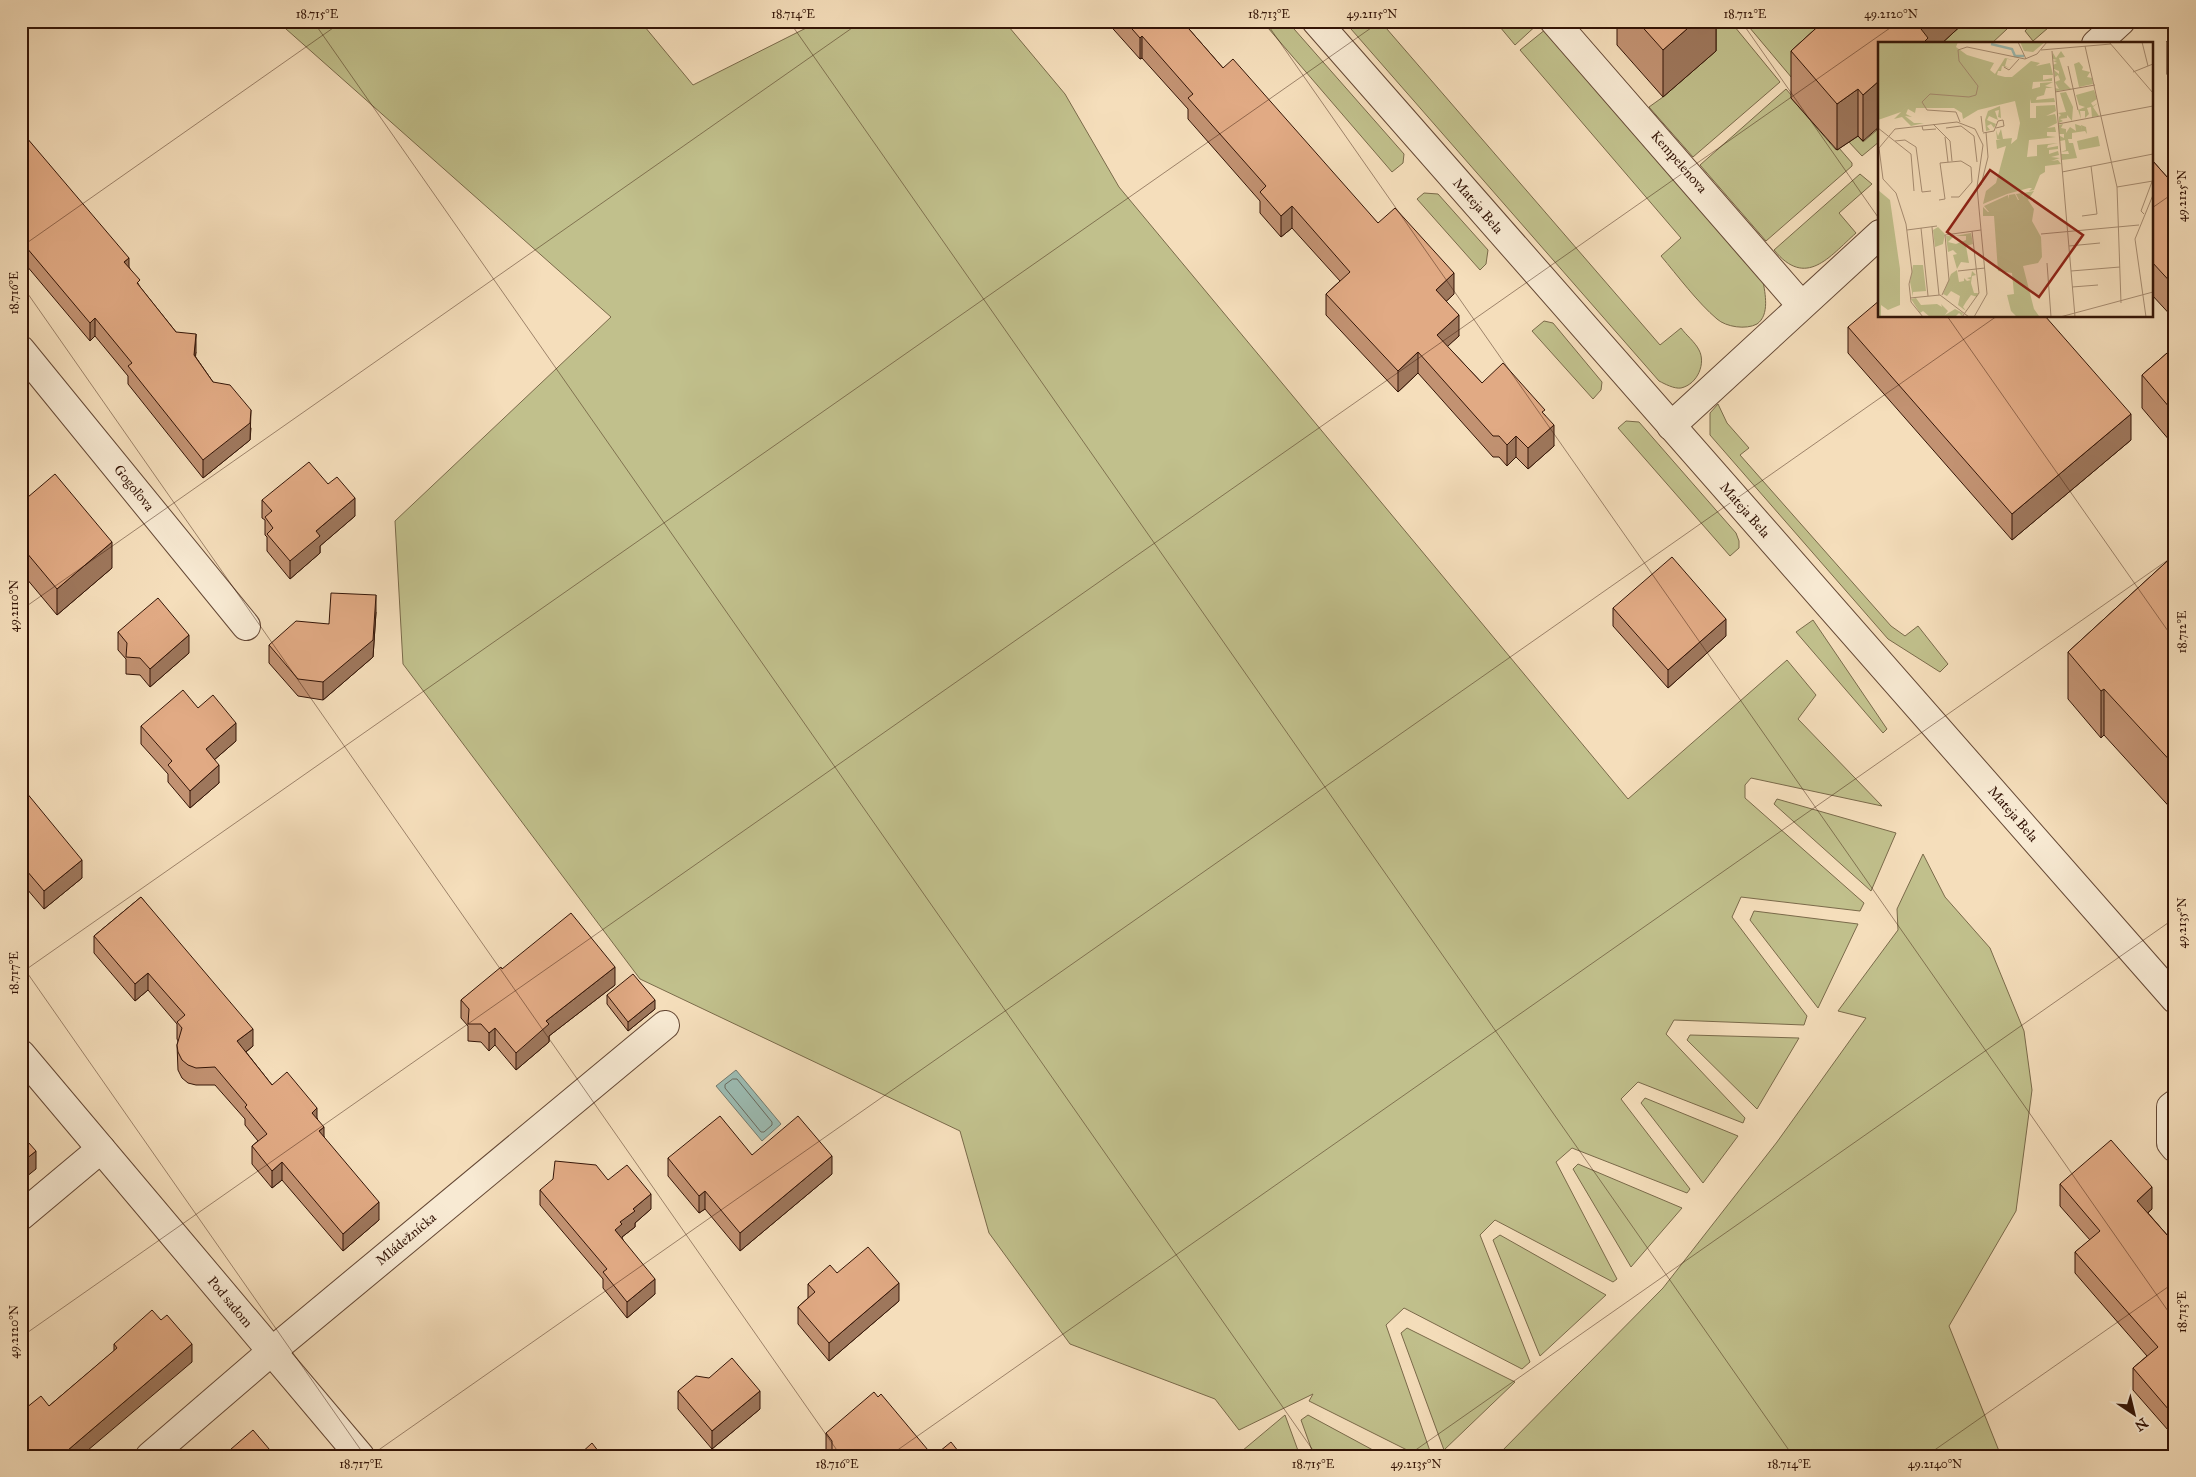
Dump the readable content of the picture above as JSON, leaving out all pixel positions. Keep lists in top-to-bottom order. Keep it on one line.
{"streets":{"street":["Kempelenova","Mateja Bela","Gogoľova","Mládežnícka","Pod sadom"]},"crossings":[["Mládežnícka","Pod sadom"]],"north":"bottom right","coordinates":["18.715°E","18.714°E","18.713°E","49.2115°N","18.712°E","49.2120°N","49.2125°N","18.716°E","49.2110°N","49.2135°N","18.717°E","49.2140°N"]}
